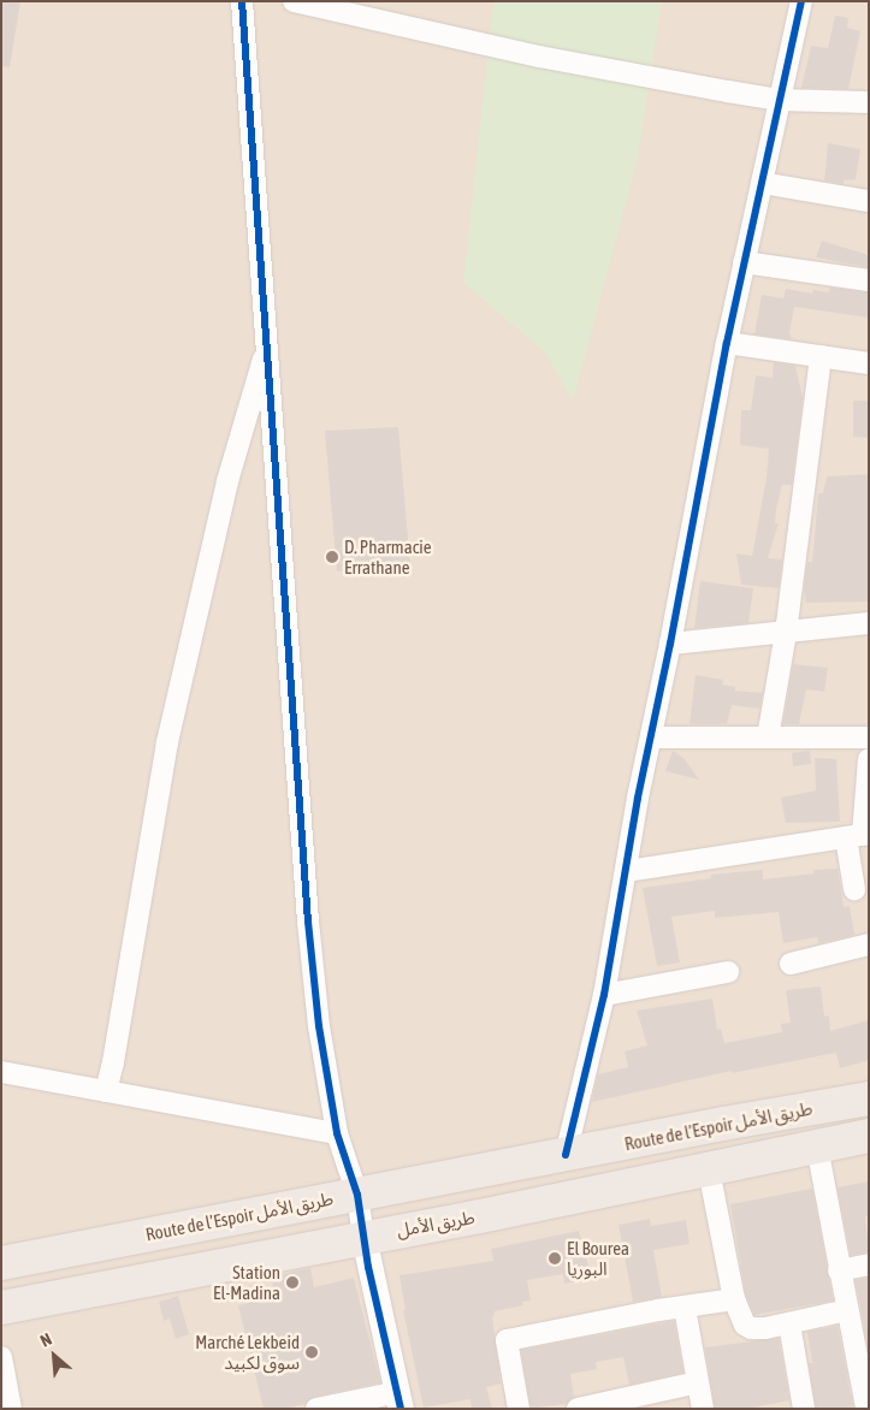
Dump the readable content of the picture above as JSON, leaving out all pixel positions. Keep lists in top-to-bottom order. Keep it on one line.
{"streets":{"highway":["Route de l’Espoir طريق الأمل","طريق الأمل"]},"places":["D. Pharmacie Errathane","El Bourea البوريا","Station El-Madina","Marché Lekbeid سوق لكبيد"],"north":"top left"}
